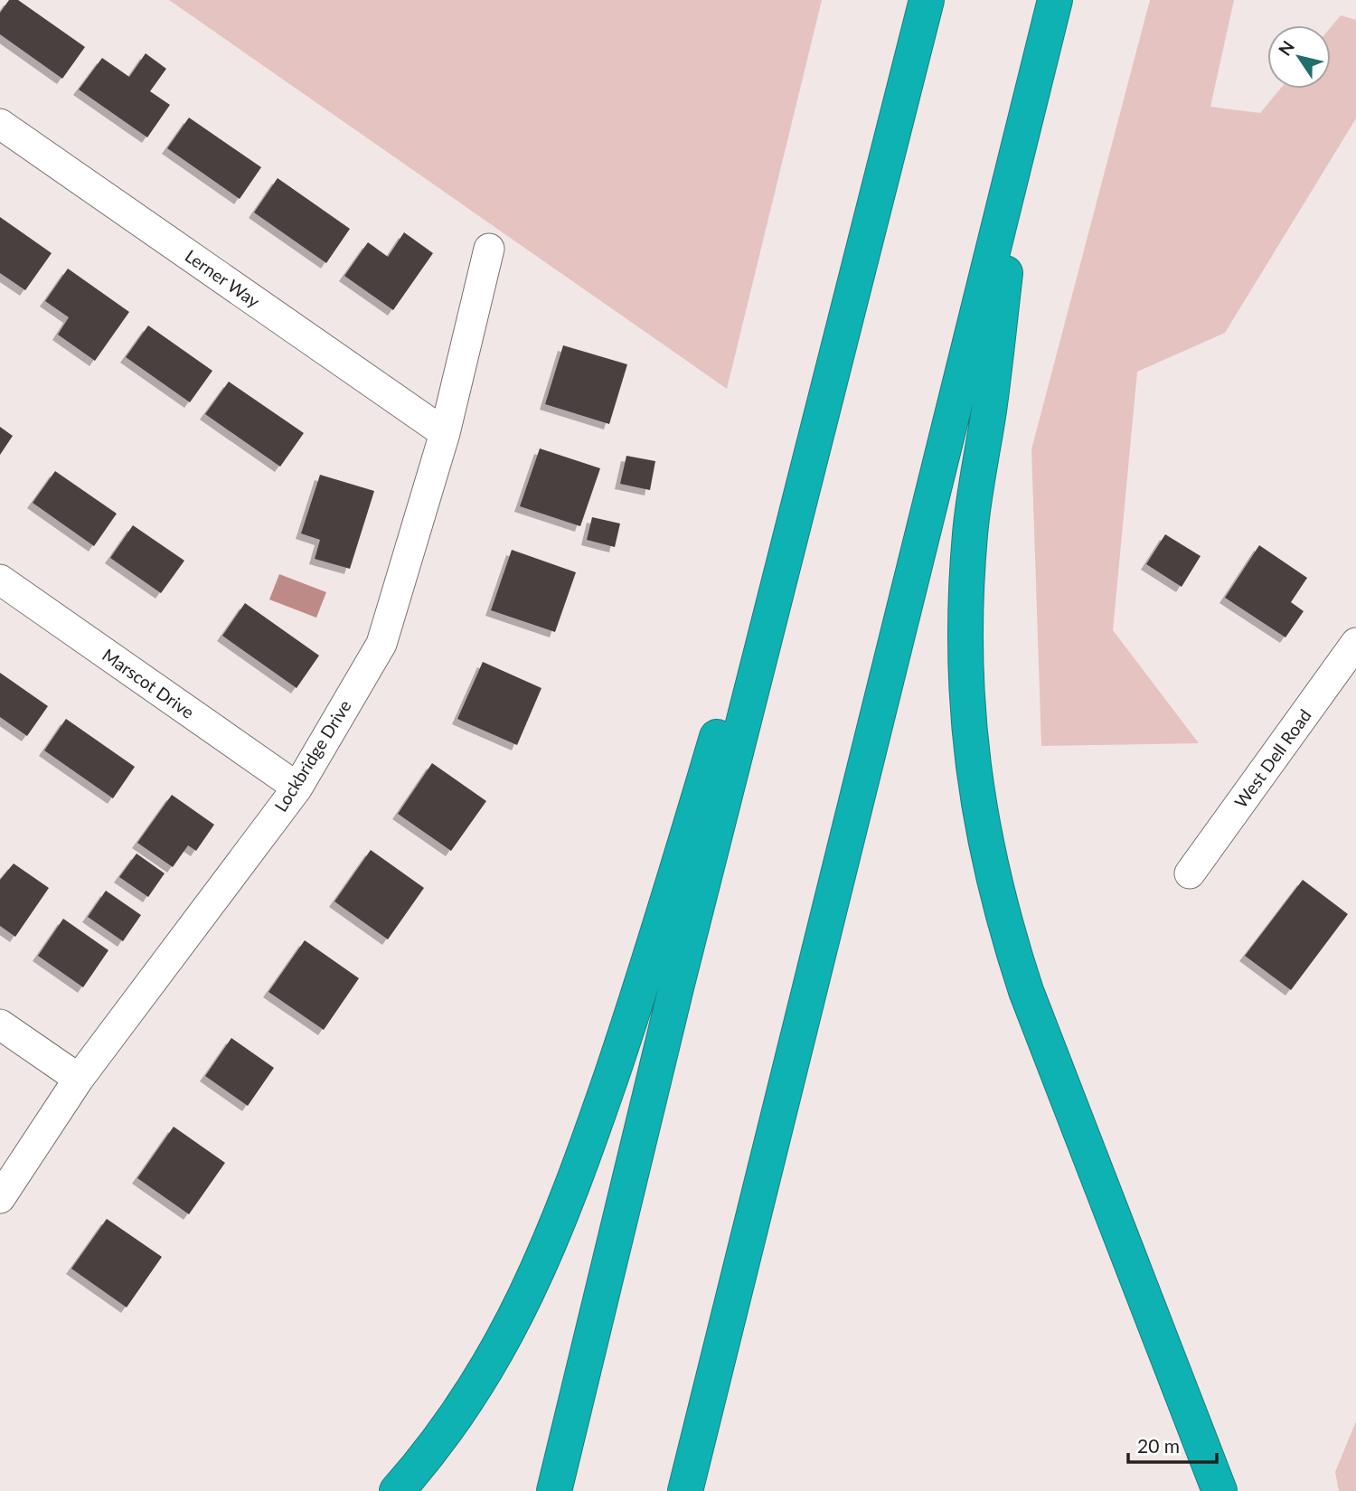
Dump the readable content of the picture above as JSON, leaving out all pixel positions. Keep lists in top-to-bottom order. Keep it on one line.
{"streets":{"street":["Lerner Way","Marscot Drive","Lockbridge Drive","West Dell Road"]},"crossings":[["Lerner Way","Lockbridge Drive"],["Marscot Drive","Lockbridge Drive"]],"scale_bar":"20 m","north":"top left"}
